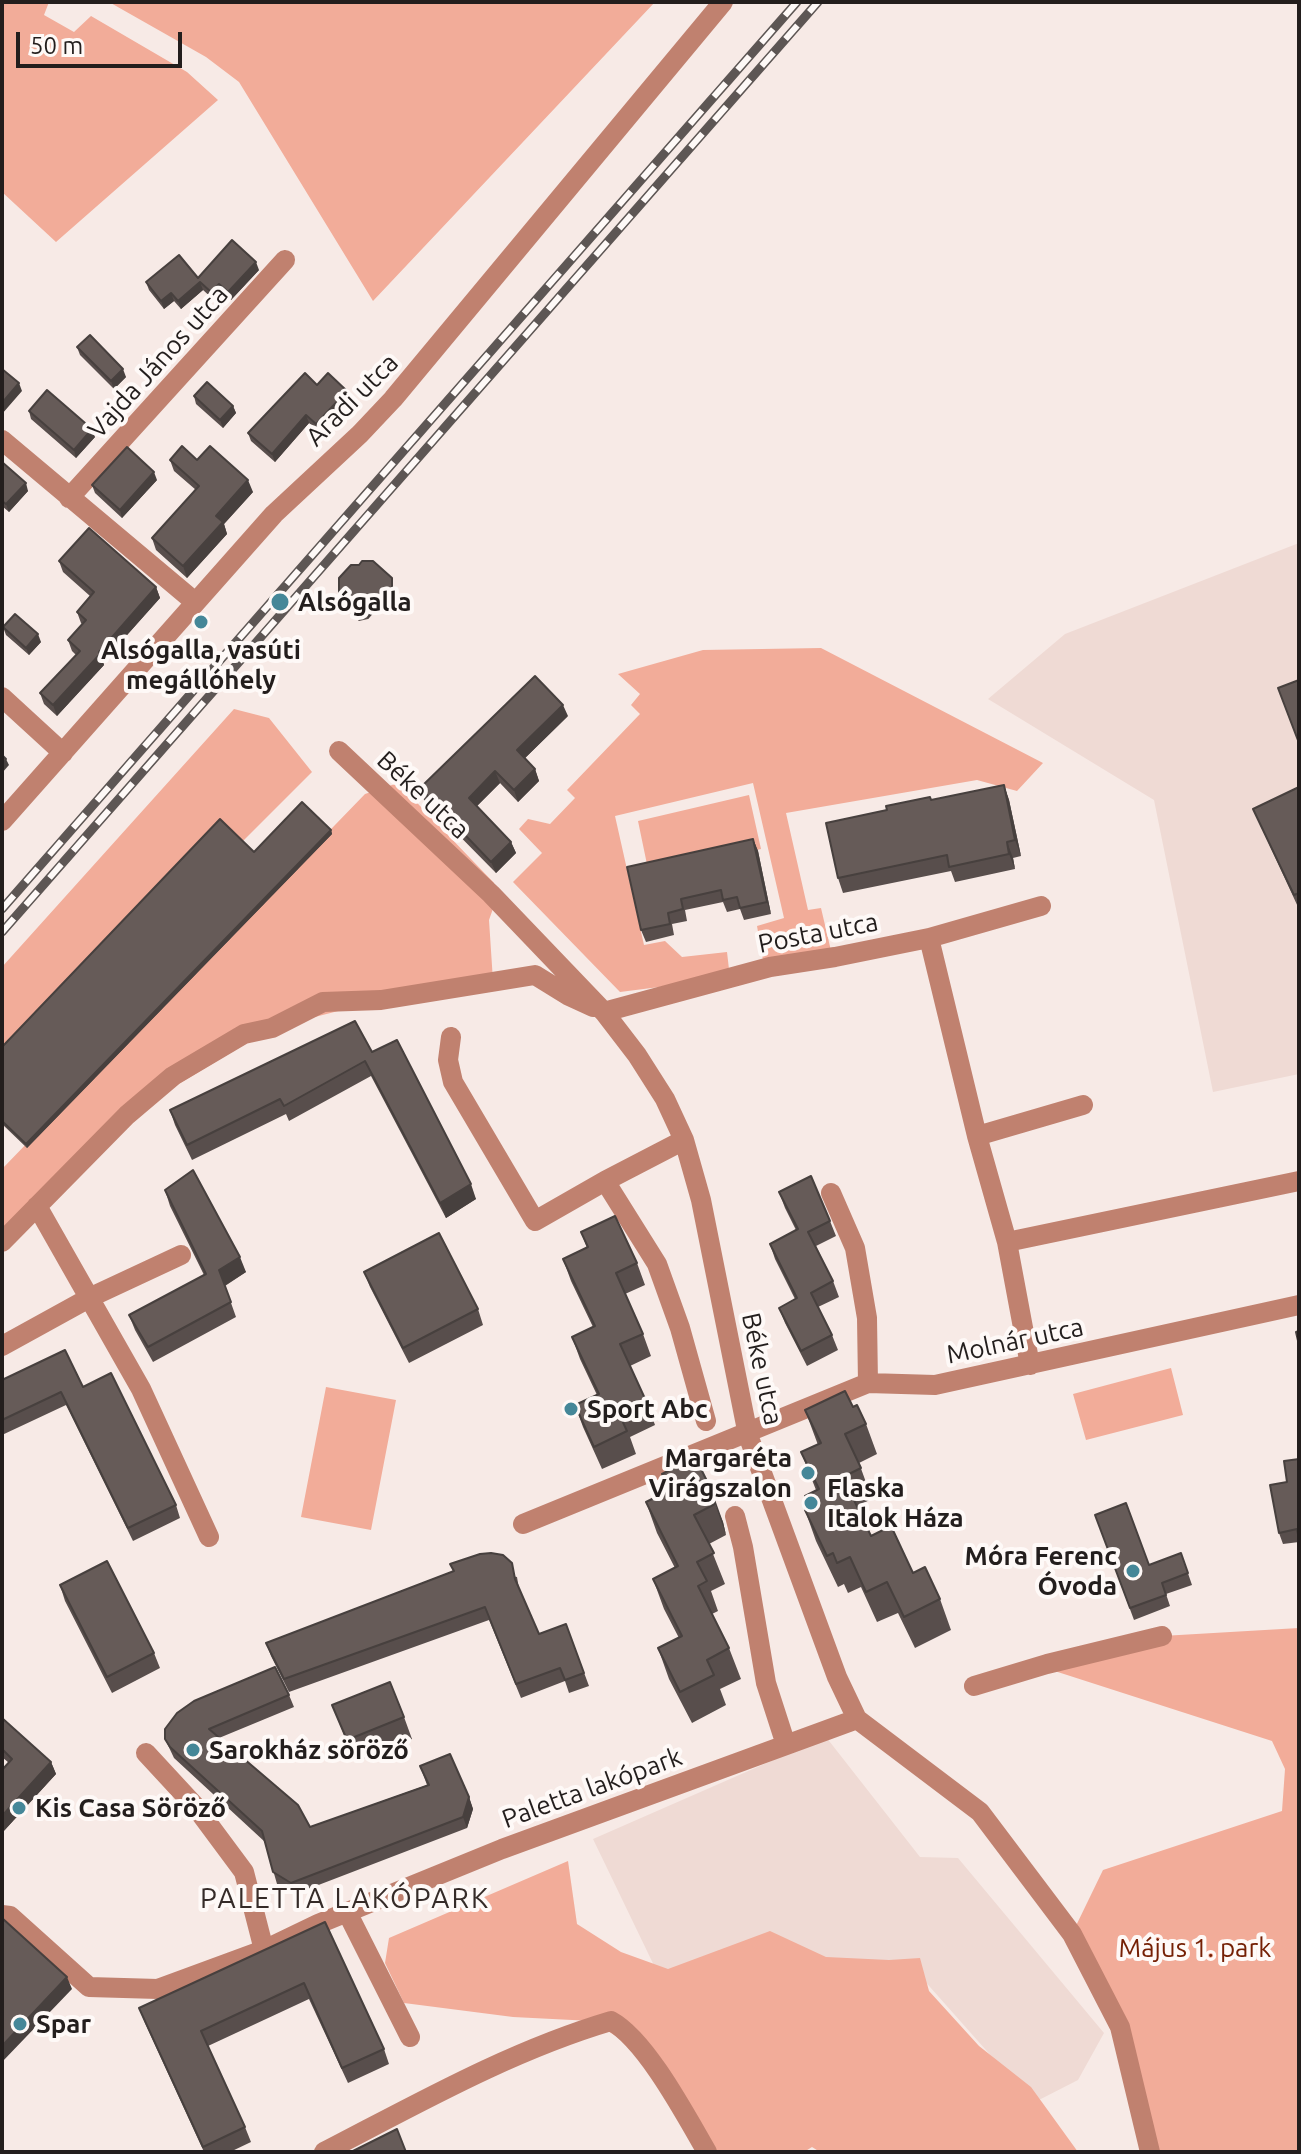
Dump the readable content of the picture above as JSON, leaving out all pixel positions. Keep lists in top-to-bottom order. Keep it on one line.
{"streets":{"street":["Vajda János utca","Aradi utca","Béke utca","Posta utca","Molnár utca","Paletta lakópark"]},"crossings":[["Béke utca","Posta utca"],["Béke utca","Molnár utca"],["Béke utca","Paletta lakópark"]],"districts":["PALETTA LAKÓPARK"],"parks":["Május 1. park"],"places":["Alsógalla","Alsógalla, vasúti megállóhely","Sport Abc","Margaréta Virágszalon","Flaska Italok Háza","Móra Ferenc Óvoda","Sarokház söröző","Kis Casa Söröző","Spar"],"scale_bar":"50 m"}
